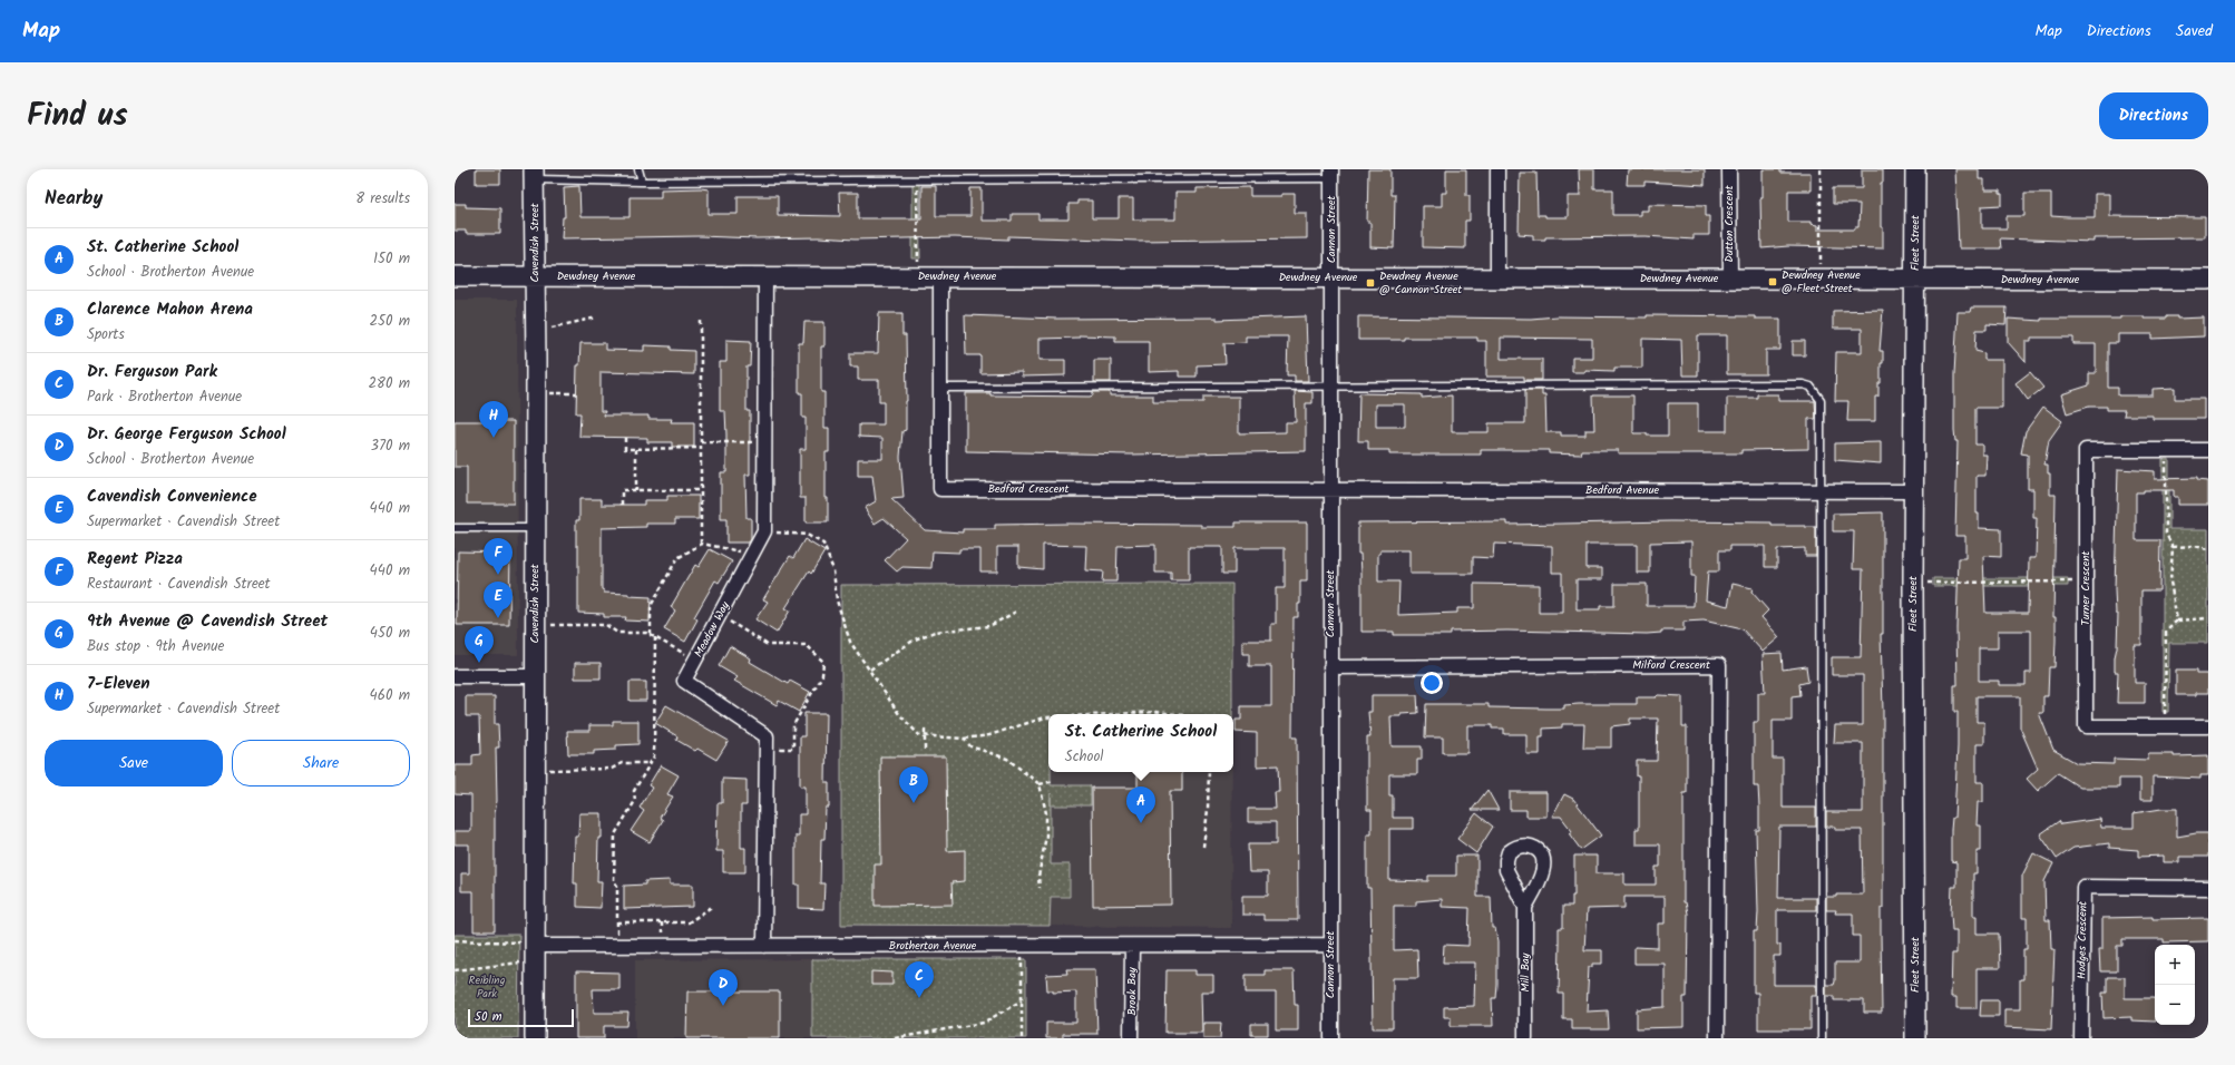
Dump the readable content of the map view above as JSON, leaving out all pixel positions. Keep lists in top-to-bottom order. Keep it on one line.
{"streets":{"street":["Dutton Crescent","Cannon Street","Cavendish Street","Fleet Street","Dewdney Avenue","Bedford Crescent","Bedford Avenue","Turner Crescent","Meadow Way","Milford Crescent","Hodges Crescent","Brotherton Avenue","Mill Bay","Brook Bay"]},"crossings":[["Dutton Crescent","Dewdney Avenue"],["Cannon Street","Dewdney Avenue"],["Cannon Street","Bedford Crescent"],["Cannon Street","Bedford Avenue"],["Cannon Street","Milford Crescent"],["Cannon Street","Brotherton Avenue"],["Cavendish Street","Dewdney Avenue"],["Cavendish Street","Brotherton Avenue"],["Fleet Street","Dewdney Avenue"],["Fleet Street","Bedford Avenue"],["Dewdney Avenue","Bedford Crescent"],["Dewdney Avenue","Meadow Way"],["Bedford Crescent","Bedford Avenue"],["Meadow Way","Brotherton Avenue"],["Brotherton Avenue","Brook Bay"]],"parks":["Reibling Park"],"places":{"transit":["Dewdney Avenue @ Fleet Street","Dewdney Avenue @ Cannon Street"]},"scale_bar":"50 m","page":{"header":"Map","nav":["Map","Directions","Saved"],"title":"Find us","buttons":["Directions",["Save","Share"]],"heading":["Nearby","8 results"],"list":[{"mark":"A","name":"St. Catherine School","note":"School · Brotherton Avenue","value":"150 m"},{"mark":"B","name":"Clarence Mahon Arena","note":"Sports","value":"250 m"},{"mark":"C","name":"Dr. Ferguson Park","note":"Park · Brotherton Avenue","value":"280 m"},{"mark":"D","name":"Dr. George Ferguson School","note":"School · Brotherton Avenue","value":"370 m"},{"mark":"E","name":"Cavendish Convenience","note":"Supermarket · Cavendish Street","value":"440 m"},{"mark":"F","name":"Regent Pizza","note":"Restaurant · Cavendish Street","value":"440 m"},{"mark":"G","name":"9th Avenue @ Cavendish Street","note":"Bus stop · 9th Avenue","value":"450 m"},{"mark":"H","name":"7-Eleven","note":"Supermarket · Cavendish Street","value":"460 m"}],"pins":["H","F","E","G","B","A","C","D"],"popup":["St. Catherine School","School"],"map_buttons":["+","−"],"scale":"50 m"}}
